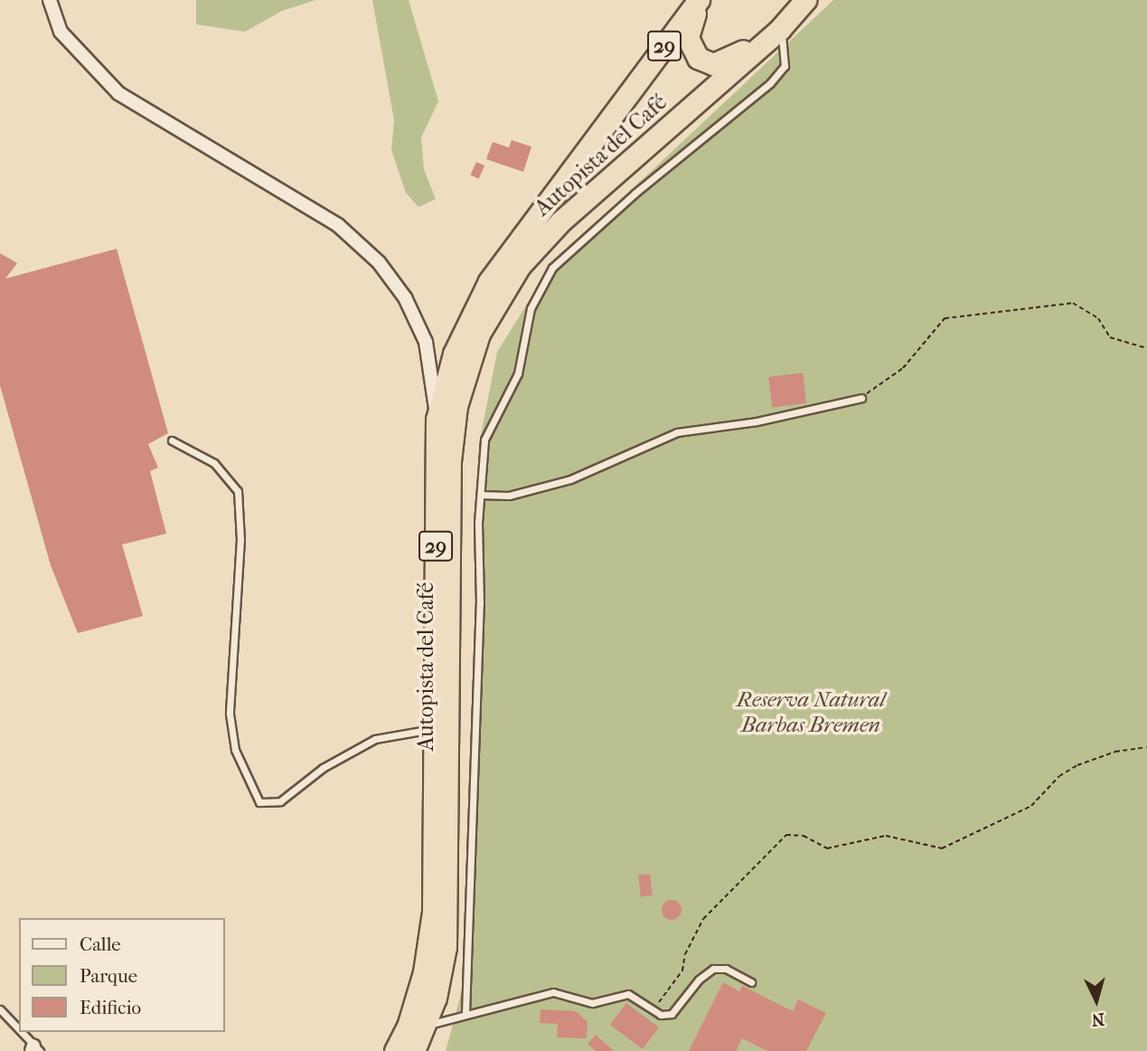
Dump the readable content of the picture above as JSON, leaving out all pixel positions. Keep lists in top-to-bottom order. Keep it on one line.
{"streets":{"highway":["29","Autopista del Café"]},"parks":["Reserva Natural Barbas Bremen"],"legend":["Calle","Parque","Edificio"],"north":"bottom"}
